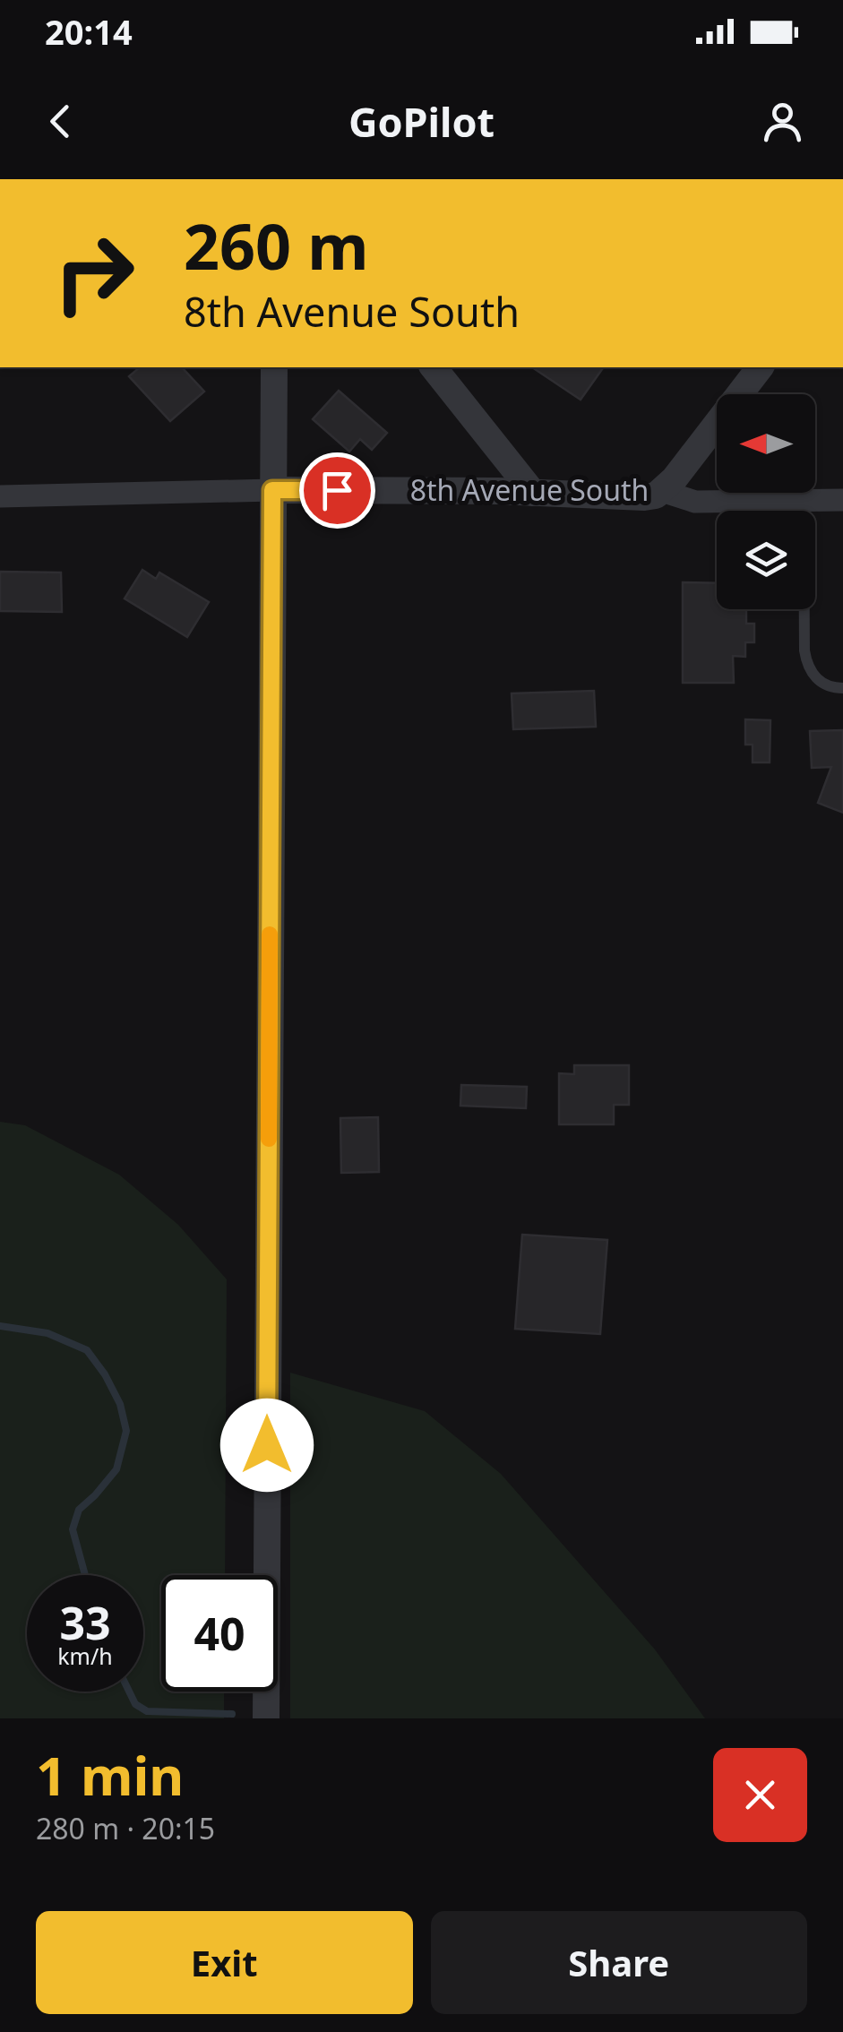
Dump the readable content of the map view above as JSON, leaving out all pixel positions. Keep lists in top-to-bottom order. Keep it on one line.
{"streets":{"street":["8th Avenue South"]},"north":"left","page":{"status":"20:14","header":"GoPilot","turn":["260 m","8th Avenue South"],"speed":"33 km/h","limit":"40","heading":["1 min","280 m · 20:15"],"buttons":["Exit","Share"]}}
